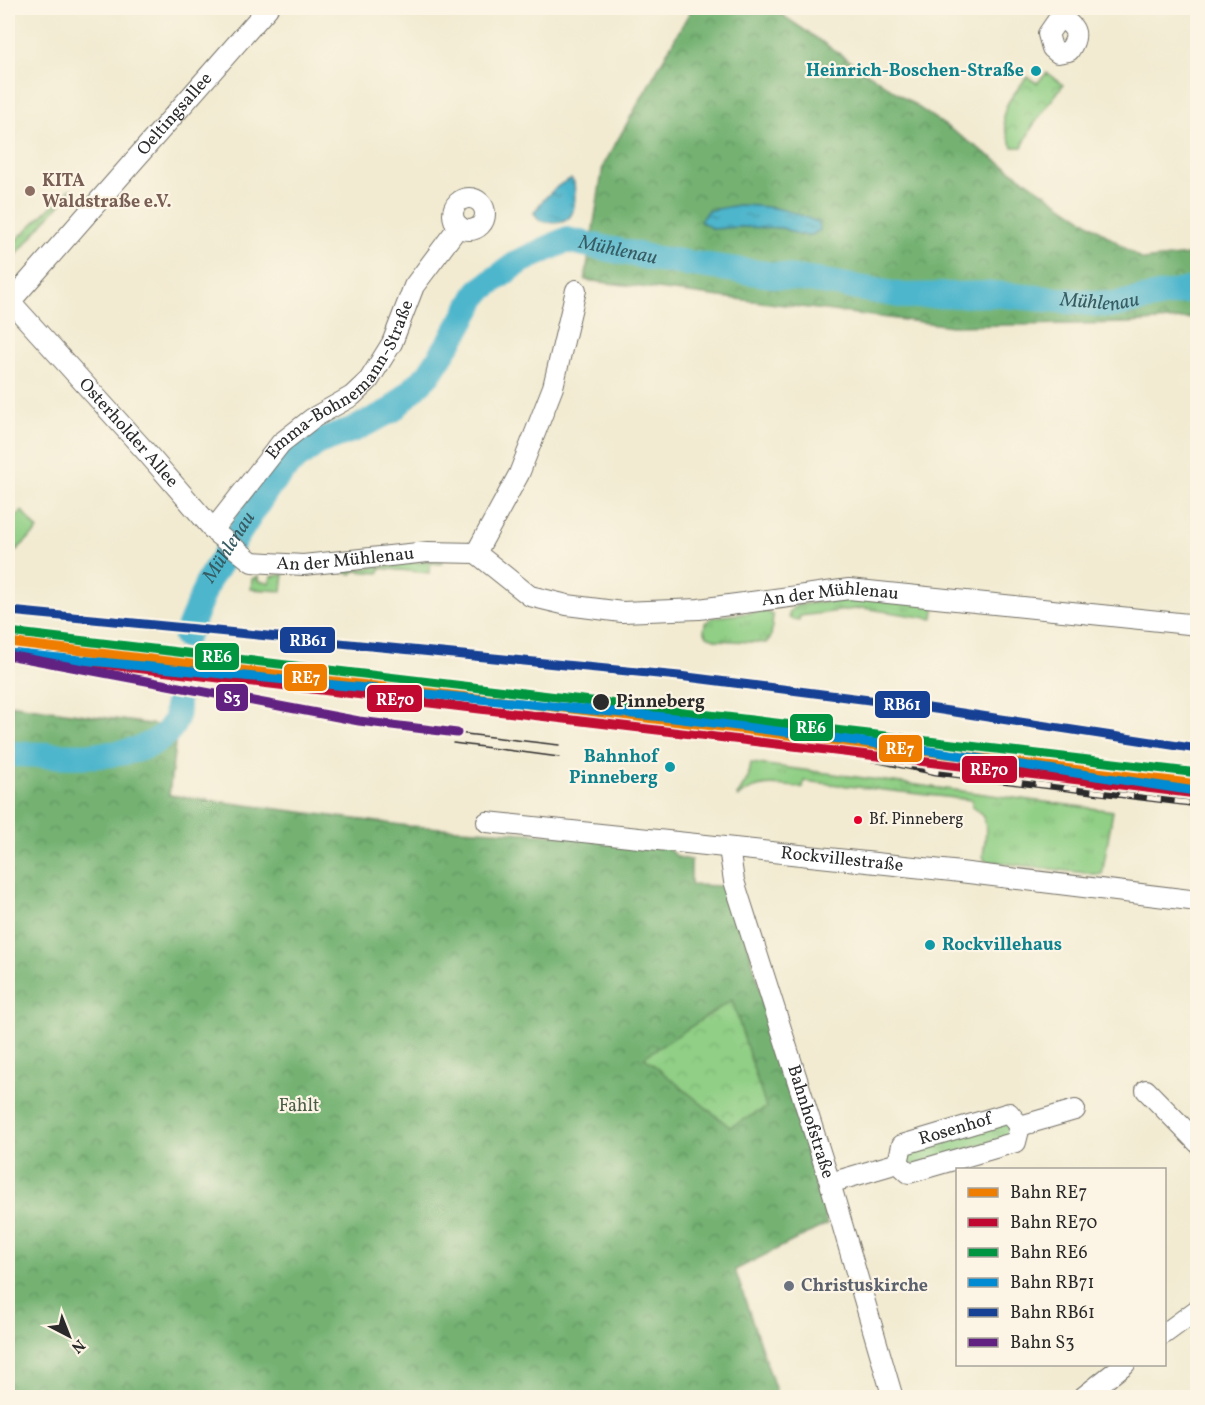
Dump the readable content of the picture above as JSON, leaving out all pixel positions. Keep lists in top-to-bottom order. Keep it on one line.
{"streets":{"street":["Oeltingsallee","Emma-Bohnemann-Straße","Osterholder Allee","An der Mühlenau","Rockvillestraße","Bahnhofstraße","Rosenhof"]},"crossings":[["Oeltingsallee","Osterholder Allee"],["Emma-Bohnemann-Straße","Osterholder Allee"],["Osterholder Allee","An der Mühlenau"],["Rockvillestraße","Bahnhofstraße"]],"water":["Mühlenau"],"parks":["Fahlt"],"places":["Heinrich-Boschen-Straße","KITA Waldstraße e.V.","Pinneberg","Bahnhof Pinneberg","Bf. Pinneberg","Rockvillehaus","Christuskirche"],"lines":["rail line RB61","rail line RE6","rail line RE7","rail line RE70","rail line RB71","rail line S3"],"legend":["Bahn RE7","Bahn RE70","Bahn RE6","Bahn RB71","Bahn RB61","Bahn S3"],"north":"bottom right"}
